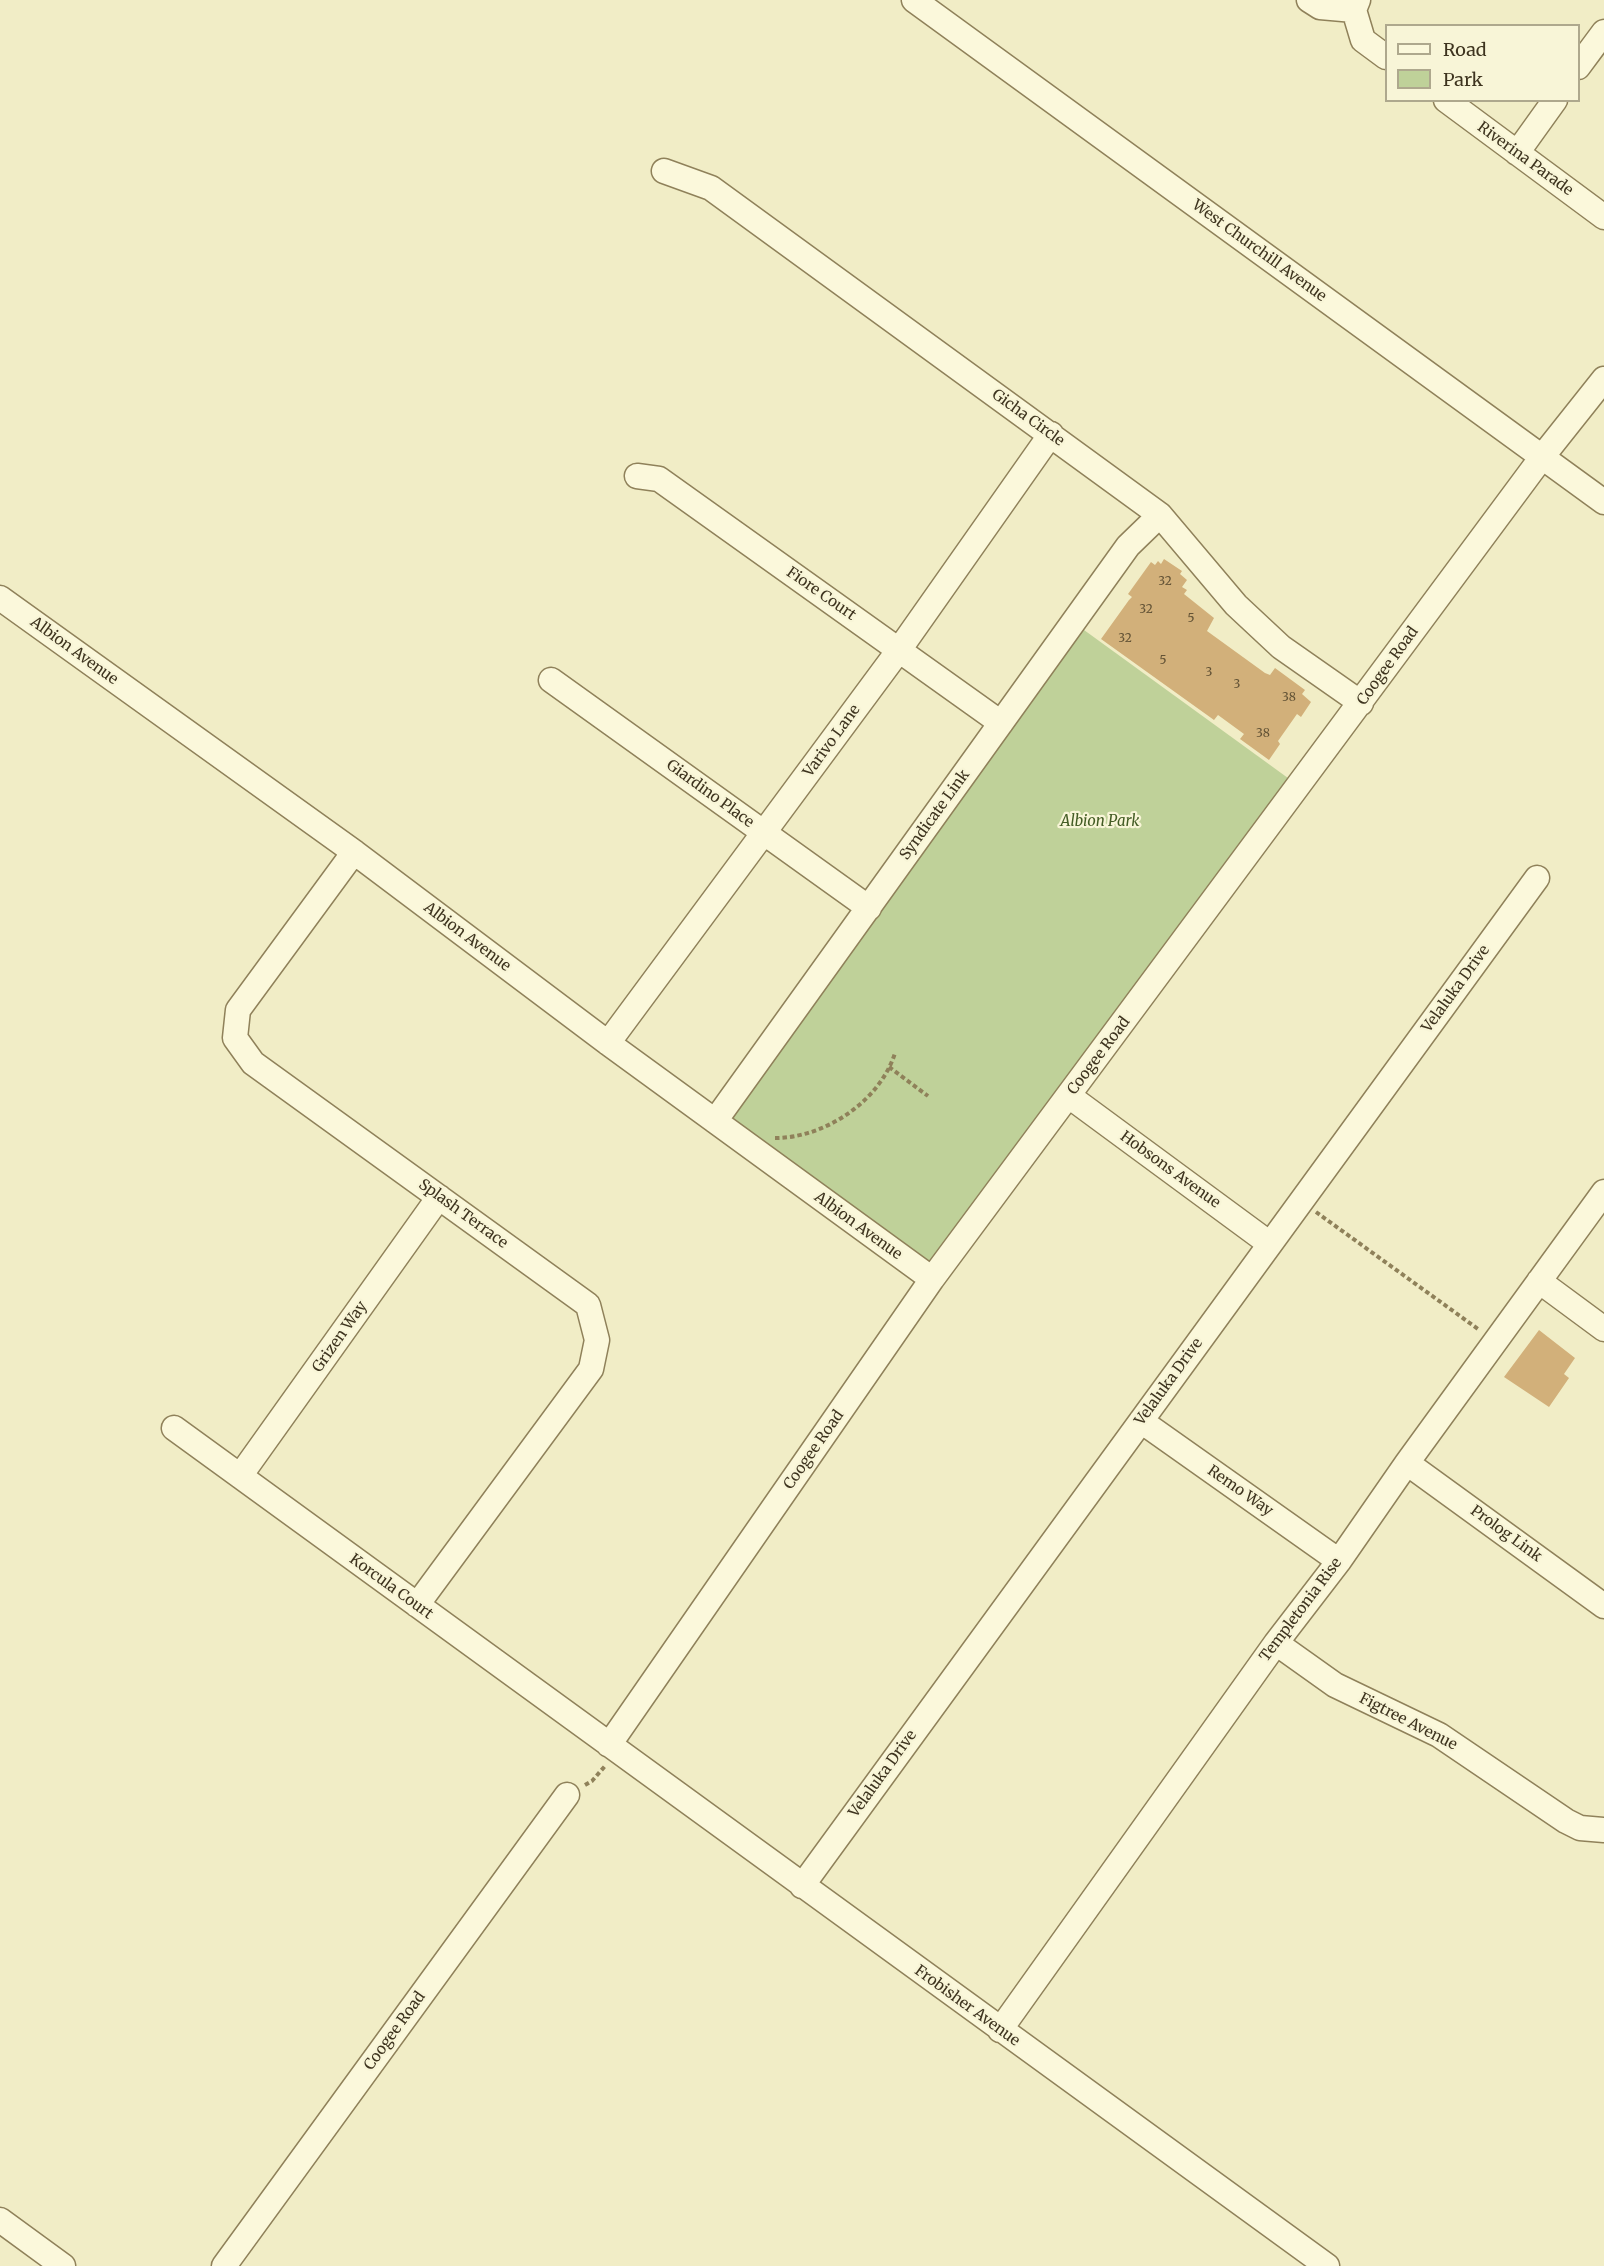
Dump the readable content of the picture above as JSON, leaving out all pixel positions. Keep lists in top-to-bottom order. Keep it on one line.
{"streets":{"street":["Riverina Parade","West Churchill Avenue","Gicha Circle","Fiore Court","Albion Avenue","Coogee Road","Varivo Lane","Giardino Place","Syndicate Link","Velaluka Drive","Hobsons Avenue","Splash Terrace","Grizen Way","Remo Way","Prolog Link","Korcula Court","Templetonia Rise","Figtree Avenue","Frobisher Avenue"]},"crossings":[["West Churchill Avenue","Coogee Road"],["Gicha Circle","Coogee Road"],["Gicha Circle","Varivo Lane"],["Gicha Circle","Syndicate Link"],["Fiore Court","Varivo Lane"],["Fiore Court","Syndicate Link"],["Albion Avenue","Coogee Road"],["Albion Avenue","Varivo Lane"],["Albion Avenue","Syndicate Link"],["Albion Avenue","Splash Terrace"],["Coogee Road","Hobsons Avenue"],["Coogee Road","Korcula Court"],["Coogee Road","Frobisher Avenue"],["Varivo Lane","Giardino Place"],["Giardino Place","Syndicate Link"],["Velaluka Drive","Hobsons Avenue"],["Velaluka Drive","Remo Way"],["Velaluka Drive","Frobisher Avenue"],["Splash Terrace","Grizen Way"],["Splash Terrace","Korcula Court"],["Grizen Way","Korcula Court"],["Remo Way","Templetonia Rise"],["Prolog Link","Templetonia Rise"],["Korcula Court","Frobisher Avenue"],["Templetonia Rise","Figtree Avenue"],["Templetonia Rise","Frobisher Avenue"]],"parks":["Albion Park"],"house_numbers":["32","32","5","32","5","3","3","38","38"],"legend":["Road","Park"]}
